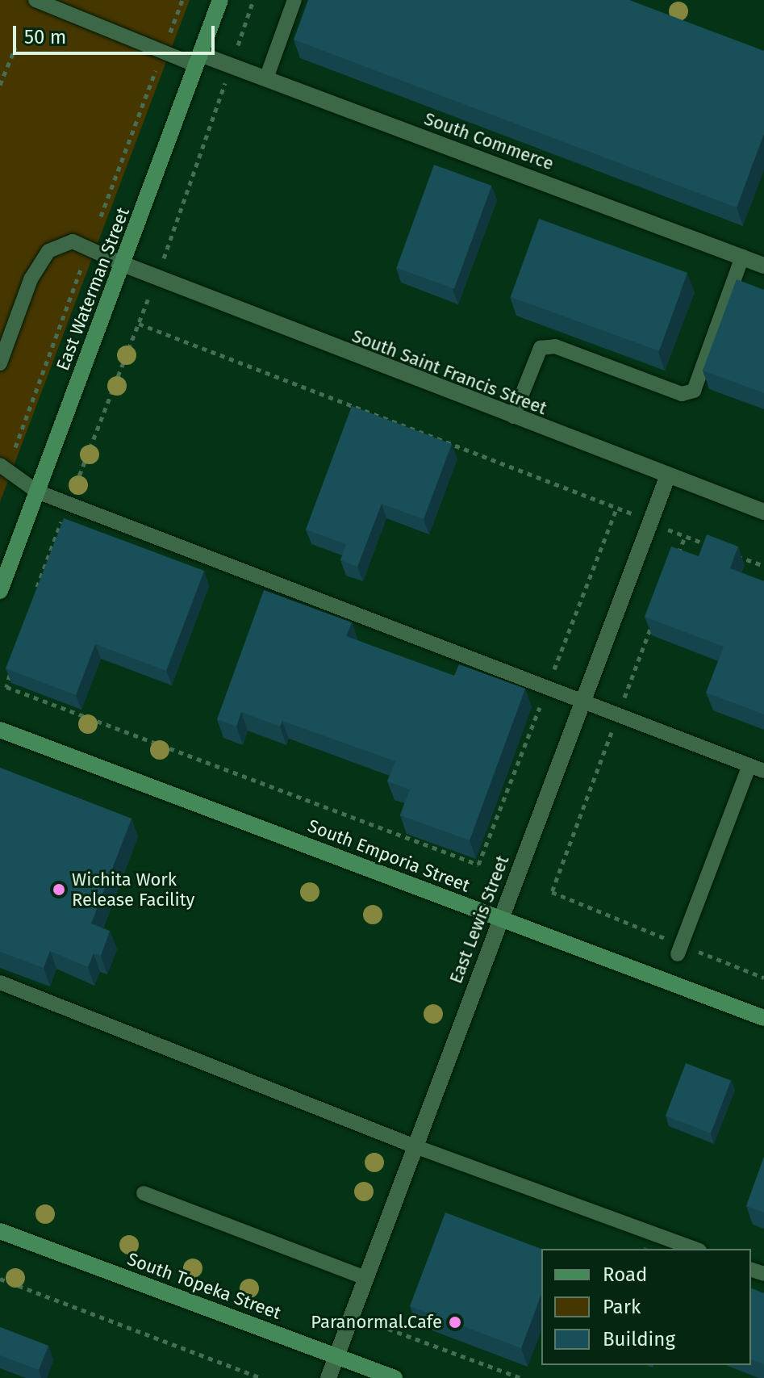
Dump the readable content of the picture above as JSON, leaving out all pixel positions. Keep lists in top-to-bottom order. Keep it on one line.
{"streets":{"street":["South Commerce","East Waterman Street","South Saint Francis Street","South Emporia Street","East Lewis Street","South Topeka Street"]},"crossings":[["South Commerce","East Waterman Street"],["East Waterman Street","South Saint Francis Street"],["South Saint Francis Street","East Lewis Street"],["South Emporia Street","East Lewis Street"],["East Lewis Street","South Topeka Street"]],"places":["Wichita Work Release Facility","Paranormal.Cafe"],"legend":["Road","Park","Building"],"scale_bar":"50 m"}
